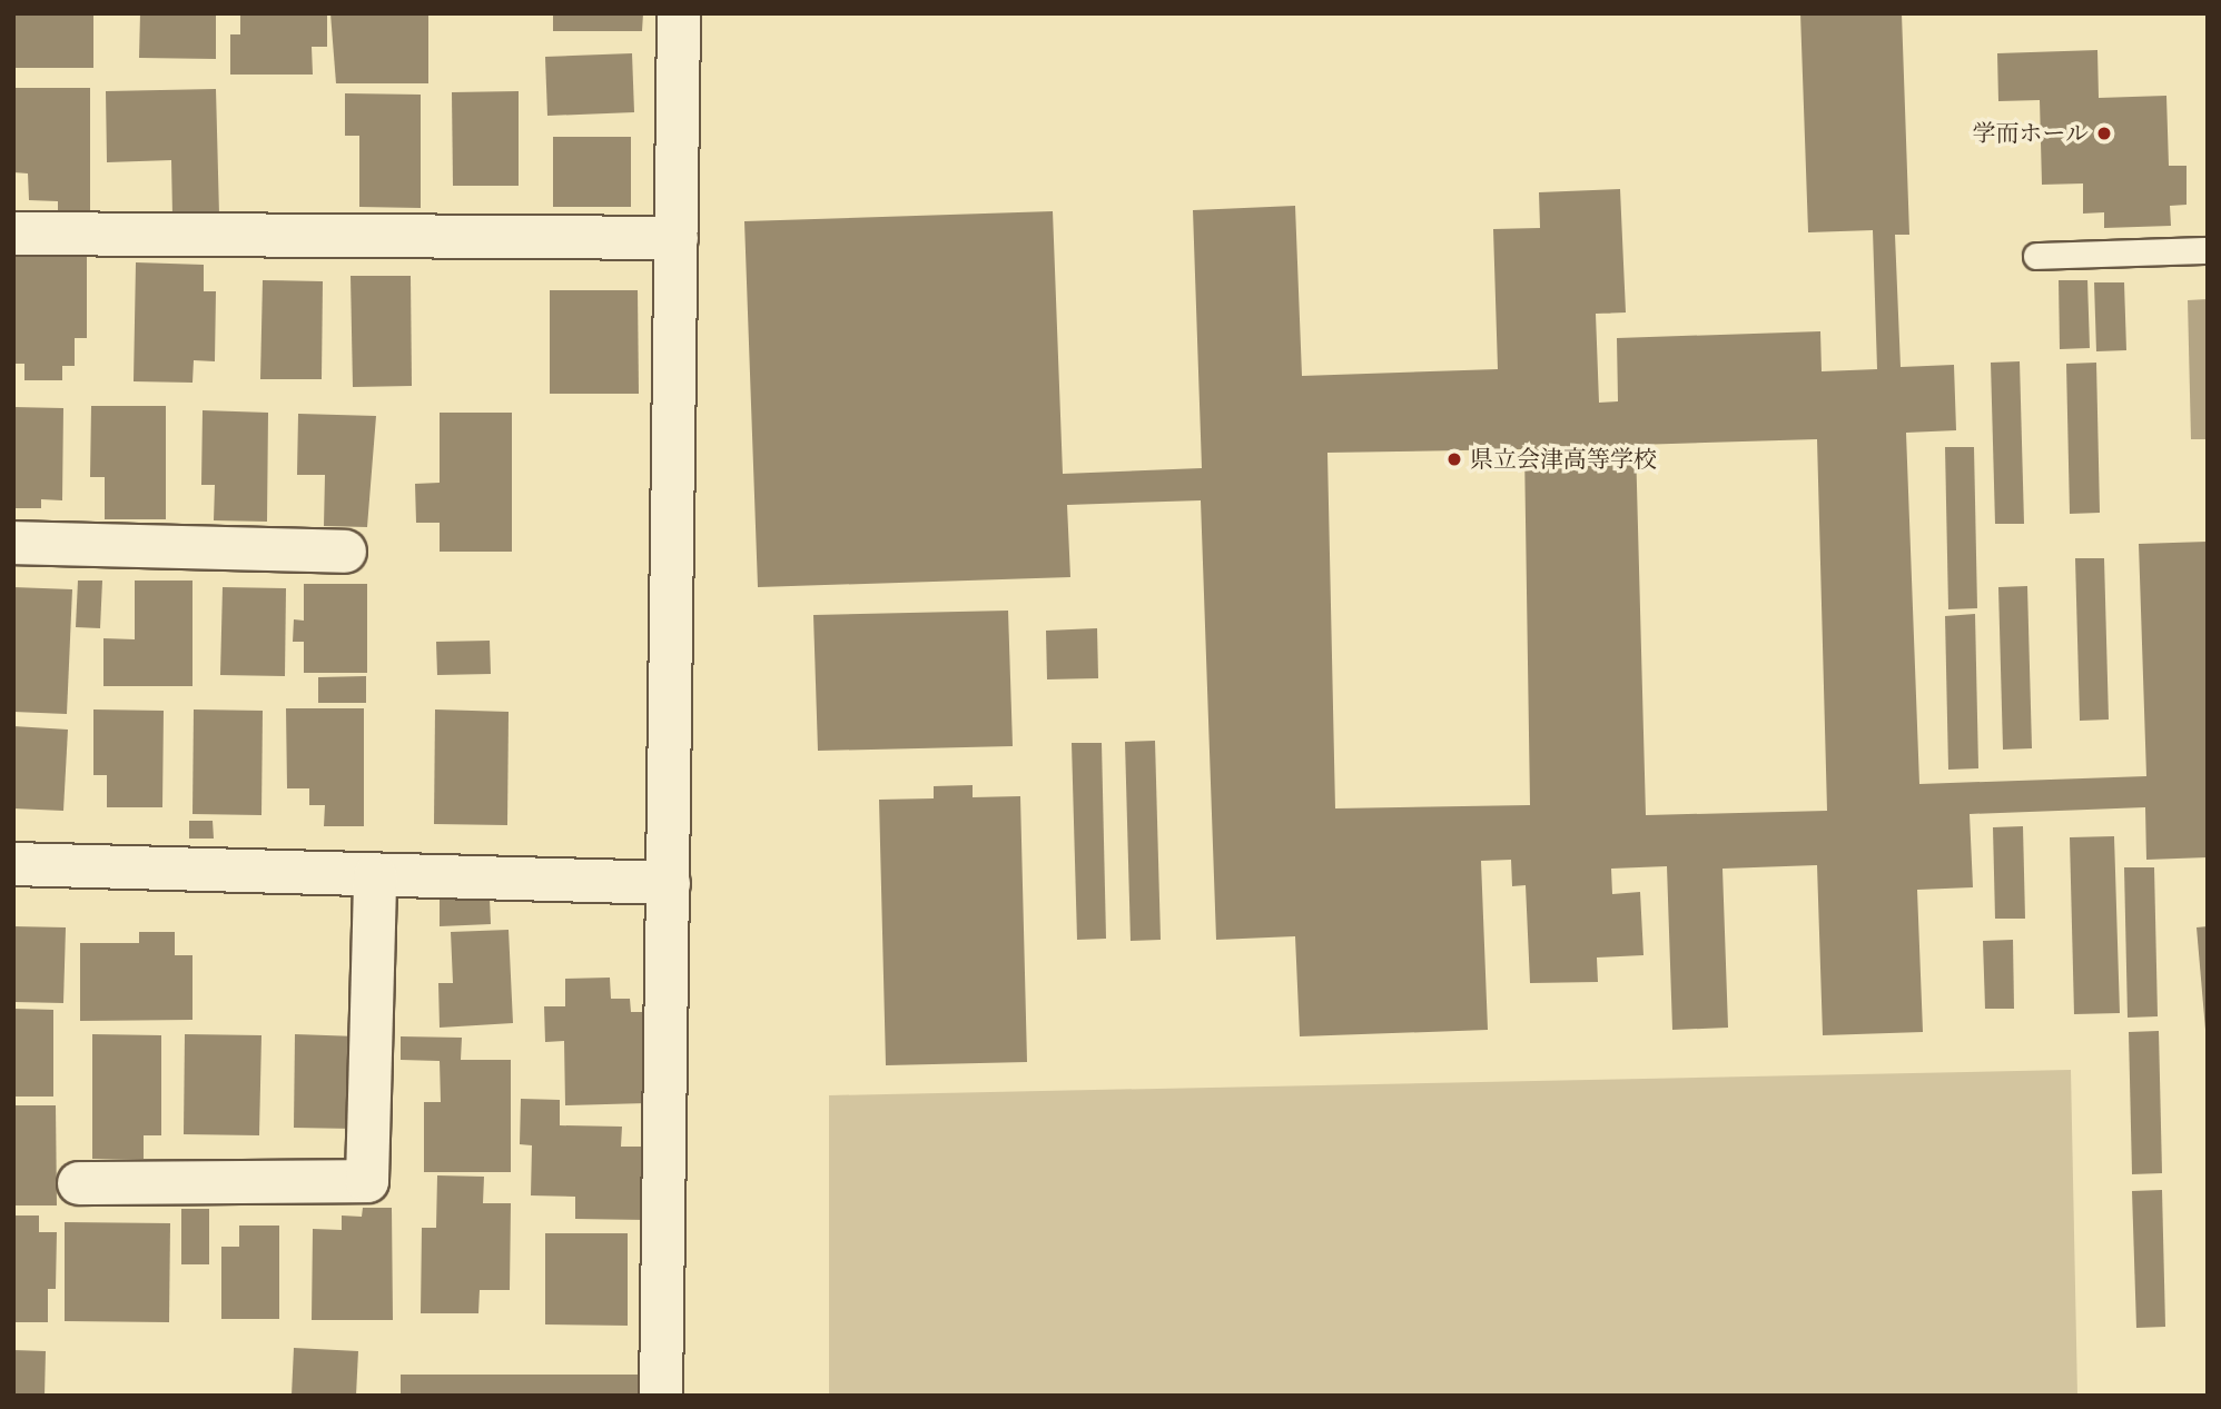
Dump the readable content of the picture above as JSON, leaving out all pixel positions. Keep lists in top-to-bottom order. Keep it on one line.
{"places":["学而ホール","県立会津高等学校"]}
